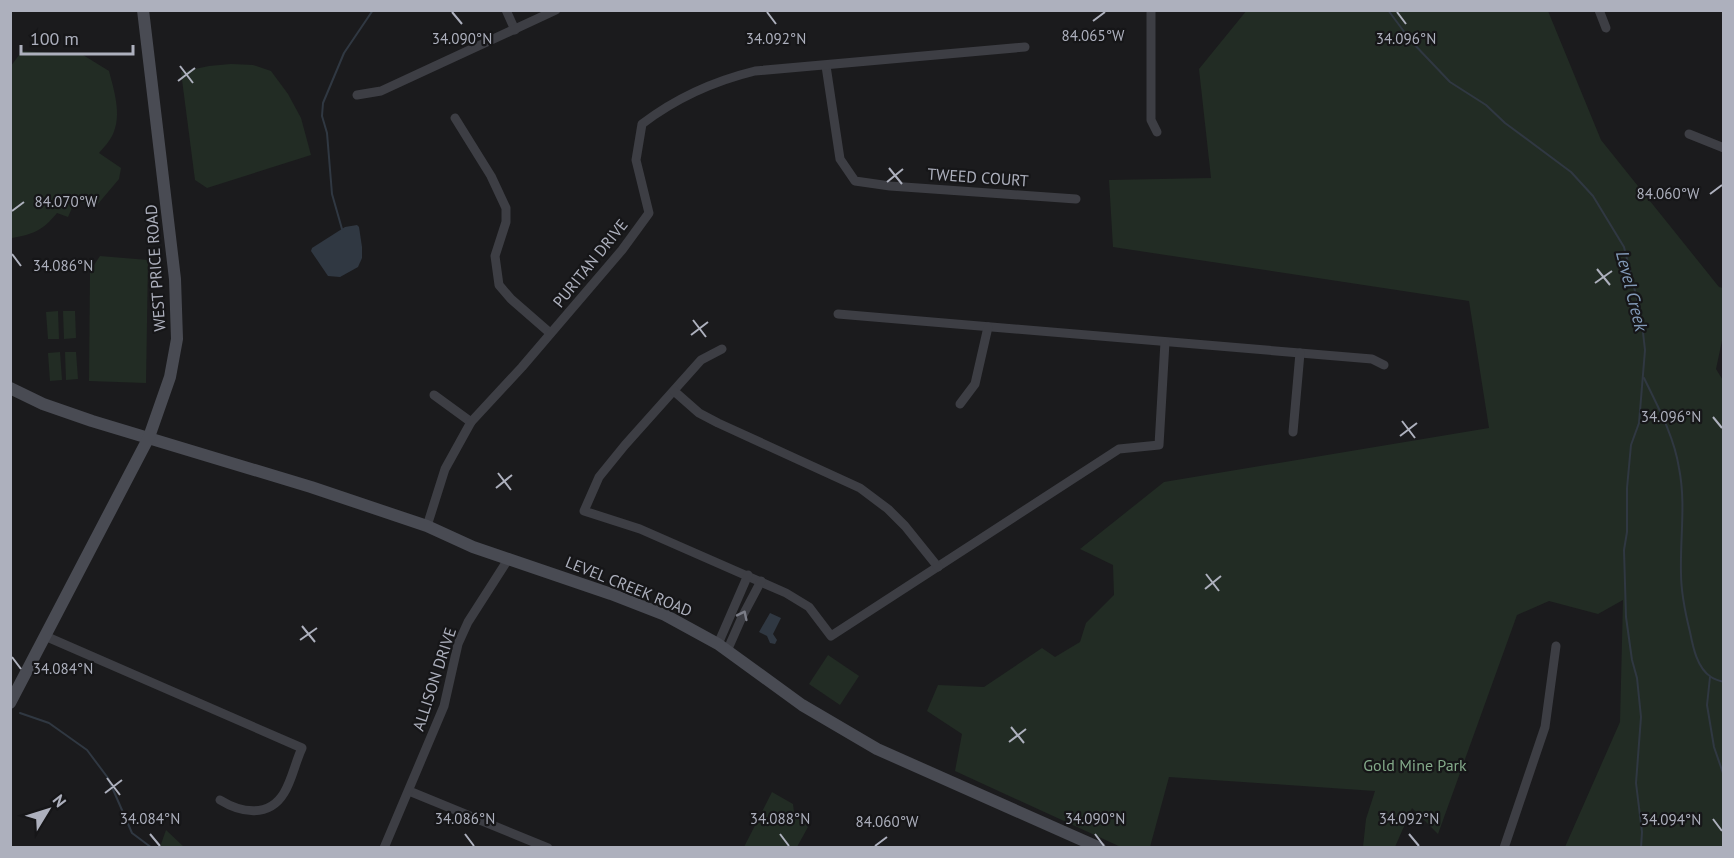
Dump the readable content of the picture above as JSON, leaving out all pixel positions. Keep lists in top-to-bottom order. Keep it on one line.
{"streets":{"street":["TWEED COURT","PURITAN DRIVE","WEST PRICE ROAD","LEVEL CREEK ROAD","ALLISON DRIVE"]},"crossings":[["TWEED COURT","PURITAN DRIVE"],["PURITAN DRIVE","LEVEL CREEK ROAD"],["WEST PRICE ROAD","LEVEL CREEK ROAD"],["LEVEL CREEK ROAD","ALLISON DRIVE"]],"water":["Level Creek"],"parks":["Gold Mine Park"],"scale_bar":"100 m","north":"top right","coordinates":["84.065°W","34.090°N","34.092°N","34.096°N","84.060°W","84.070°W","34.086°N","34.084°N","34.088°N","34.094°N"]}
